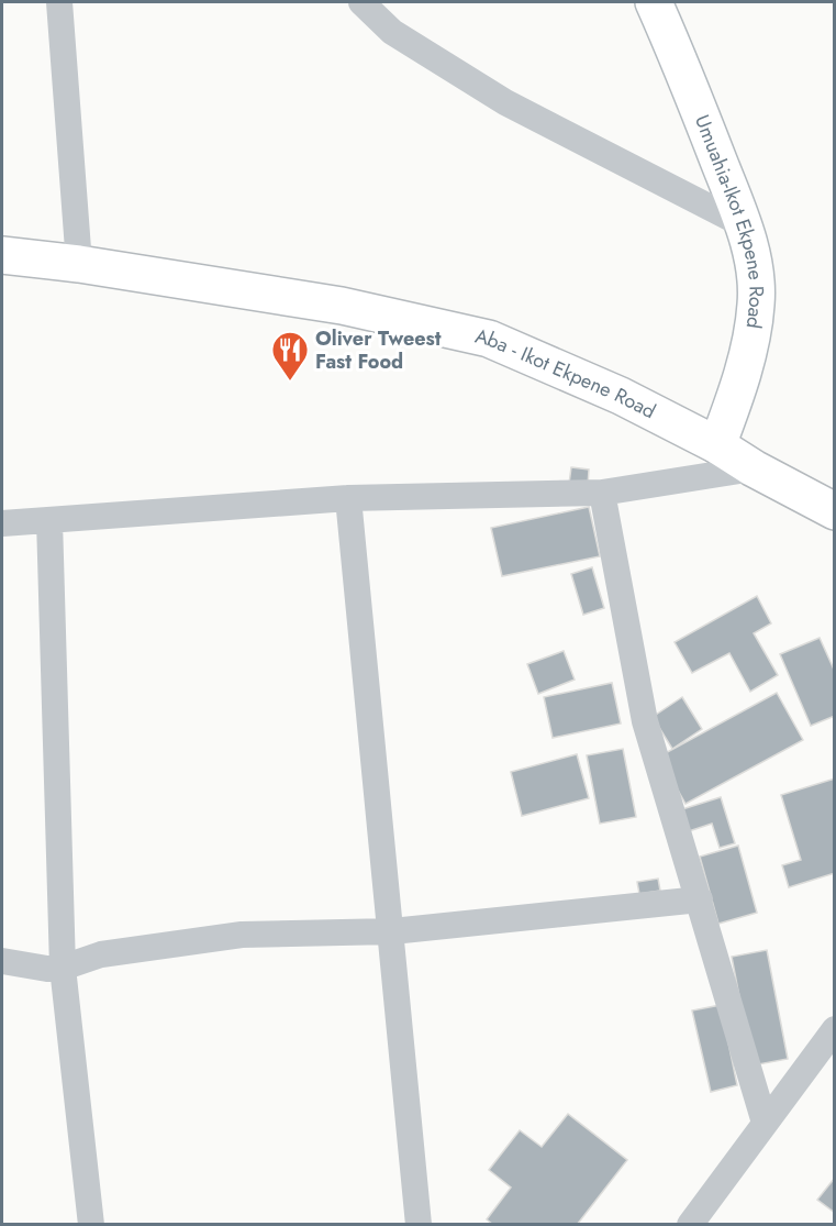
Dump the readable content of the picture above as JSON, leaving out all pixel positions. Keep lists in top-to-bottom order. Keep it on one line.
{"streets":{"main road":["Umuahia-Ikot Ekpene Road","Aba - Ikot Ekpene Road"]},"crossings":[["Umuahia-Ikot Ekpene Road","Aba - Ikot Ekpene Road"]],"places":{"restaurant":["Oliver Tweest Fast Food"]}}
